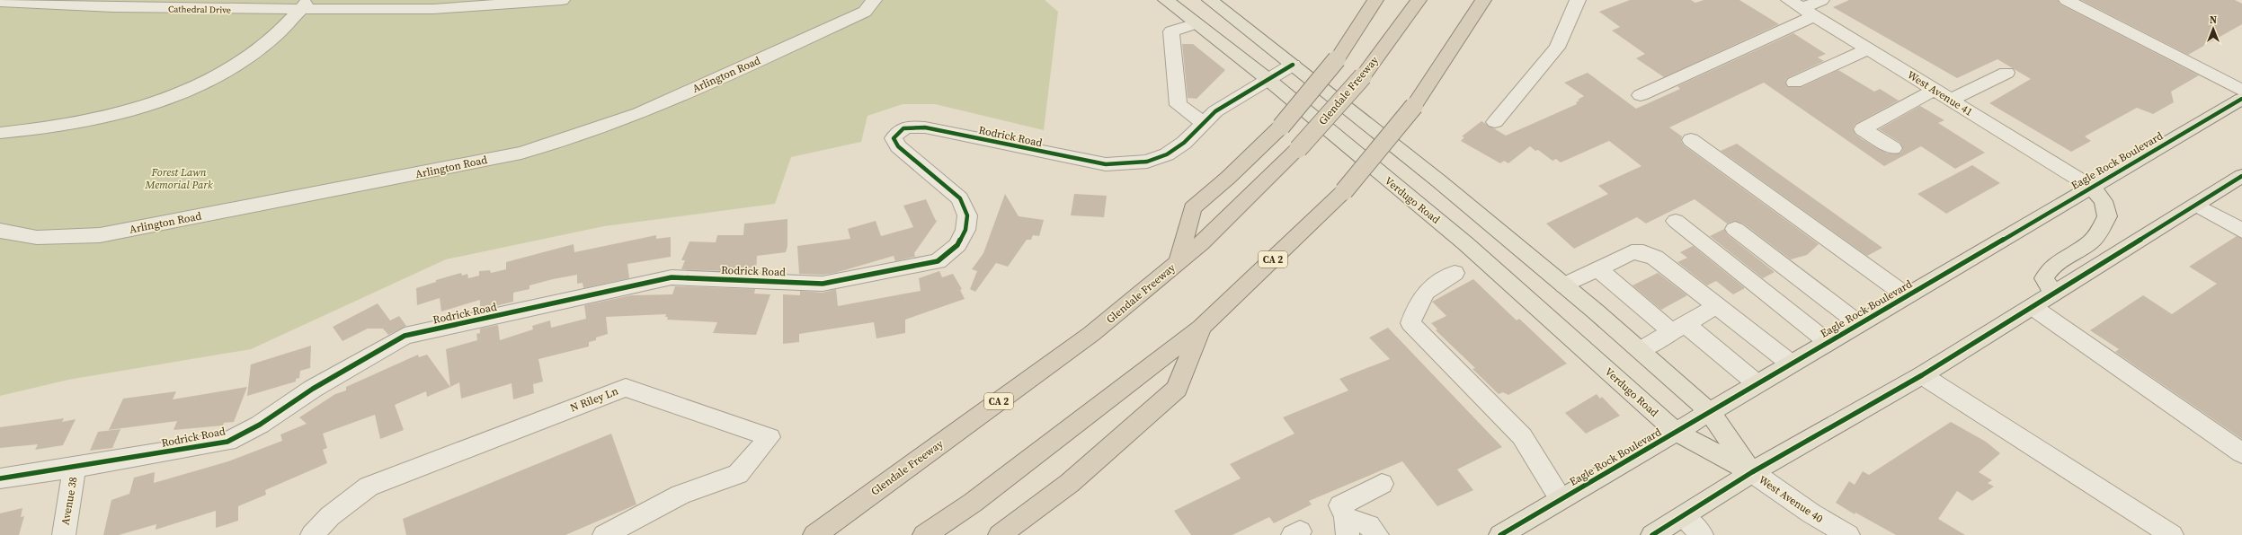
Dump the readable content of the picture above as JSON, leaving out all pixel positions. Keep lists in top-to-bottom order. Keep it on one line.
{"streets":{"highway":["Glendale Freeway","CA 2"],"main road":["Eagle Rock Boulevard","Verdugo Road"],"street":["Cathedral Drive","Arlington Road","West Avenue 41","Rodrick Road","N Riley Ln","West Avenue 40","Avenue 38"]},"crossings":[["West Avenue 41","Eagle Rock Boulevard"],["Rodrick Road","Verdugo Road"],["Rodrick Road","Avenue 38"],["Eagle Rock Boulevard","Verdugo Road"],["Verdugo Road","West Avenue 40"]],"parks":["Forest Lawn Memorial Park"],"north":"top"}
